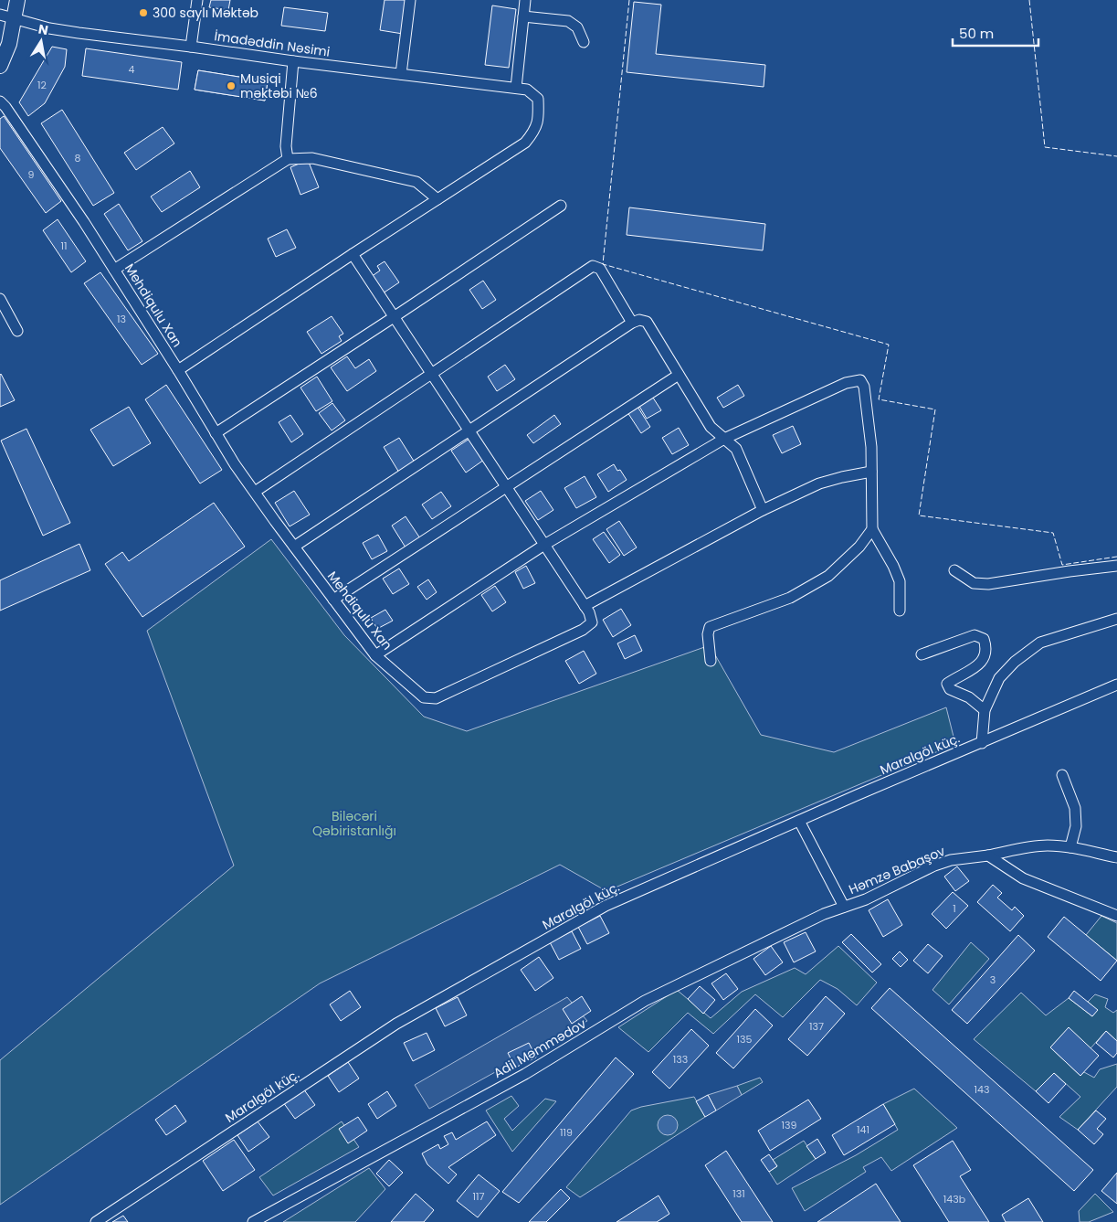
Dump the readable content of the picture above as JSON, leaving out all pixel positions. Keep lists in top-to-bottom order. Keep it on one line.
{"streets":{"street":["İmadəddin Nəsimi","Mehdiqulu Xan","Maralgöl küç.","Həmzə Babaşov","Adil Məmmədov"]},"crossings":[["Həmzə Babaşov","Adil Məmmədov"]],"parks":["Biləcəri Qəbiristanlığı"],"places":["300 saylı Məktəb","Musiqi məktəbi №6"],"house_numbers":["4","12","8","9","11","13","1","3","137","135","133","143","139","141","119","131","117","143b"],"scale_bar":"50 m","north":"top"}
